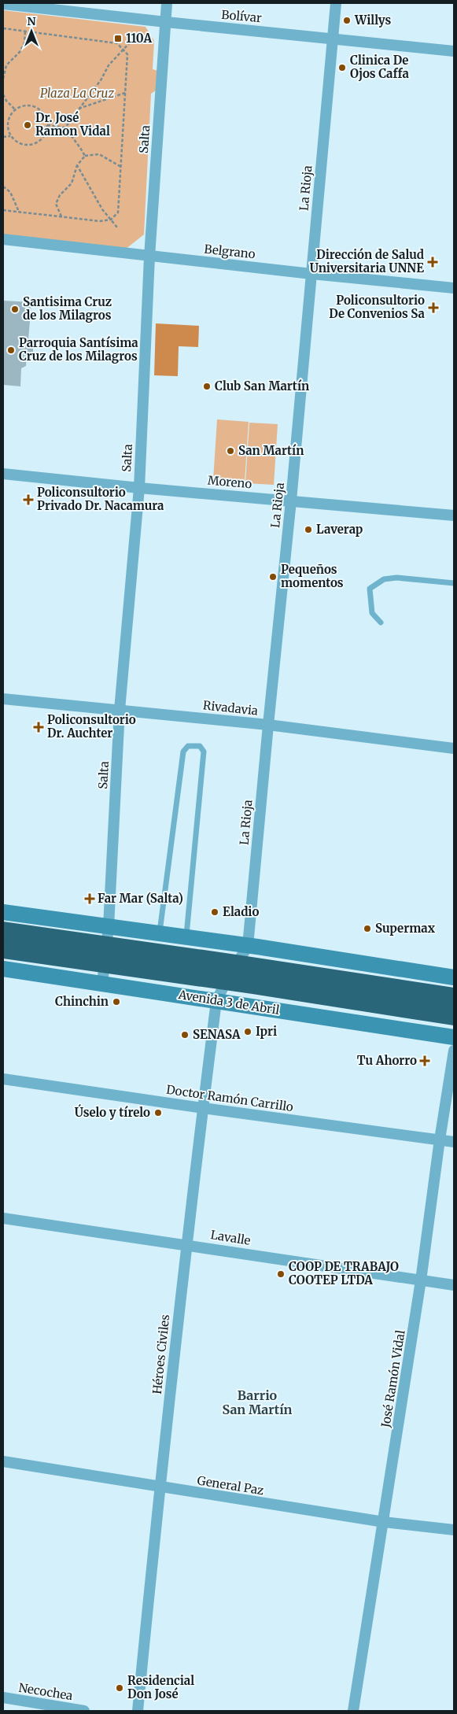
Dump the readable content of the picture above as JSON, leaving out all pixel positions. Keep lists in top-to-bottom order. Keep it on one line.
{"streets":{"highway":["Avenida 3 de Abril"],"street":["Bolívar","Salta","La Rioja","Belgrano","Moreno","Rivadavia","Doctor Ramón Carrillo","Lavalle","Héroes Civiles","José Ramón Vidal","General Paz","Necochea"]},"crossings":[["Bolívar","Salta"],["Bolívar","La Rioja"],["Salta","Belgrano"],["Salta","Moreno"],["Salta","Rivadavia"],["Salta","Avenida 3 de Abril"],["La Rioja","Belgrano"],["La Rioja","Moreno"],["La Rioja","Rivadavia"],["La Rioja","Avenida 3 de Abril"],["La Rioja","Héroes Civiles"],["Avenida 3 de Abril","Héroes Civiles"],["Doctor Ramón Carrillo","Héroes Civiles"],["Doctor Ramón Carrillo","José Ramón Vidal"],["Lavalle","Héroes Civiles"],["Lavalle","José Ramón Vidal"],["Héroes Civiles","General Paz"],["José Ramón Vidal","General Paz"]],"districts":["Barrio San Martín"],"parks":["Plaza La Cruz"],"places":{"other":["Willys","Clinica De Ojos Caffa","Dr. José Ramon Vidal","Santisima Cruz de los Milagros","Parroquia Santísima Cruz de los Milagros","Club San Martín","San Martín","Laverap","Pequeños momentos","Eladio","Supermax","Chinchin","Ipri","SENASA","Úselo y tírelo","COOP DE TRABAJO COOTEP LTDA","Residencial Don José"],"transit":["110A"],"health":["Dirección de Salud Universitaria UNNE","Policonsultorio De Convenios Sa","Policonsultorio Privado Dr. Nacamura","Policonsultorio Dr. Auchter","Far Mar (Salta)","Tu Ahorro"]},"north":"top"}
